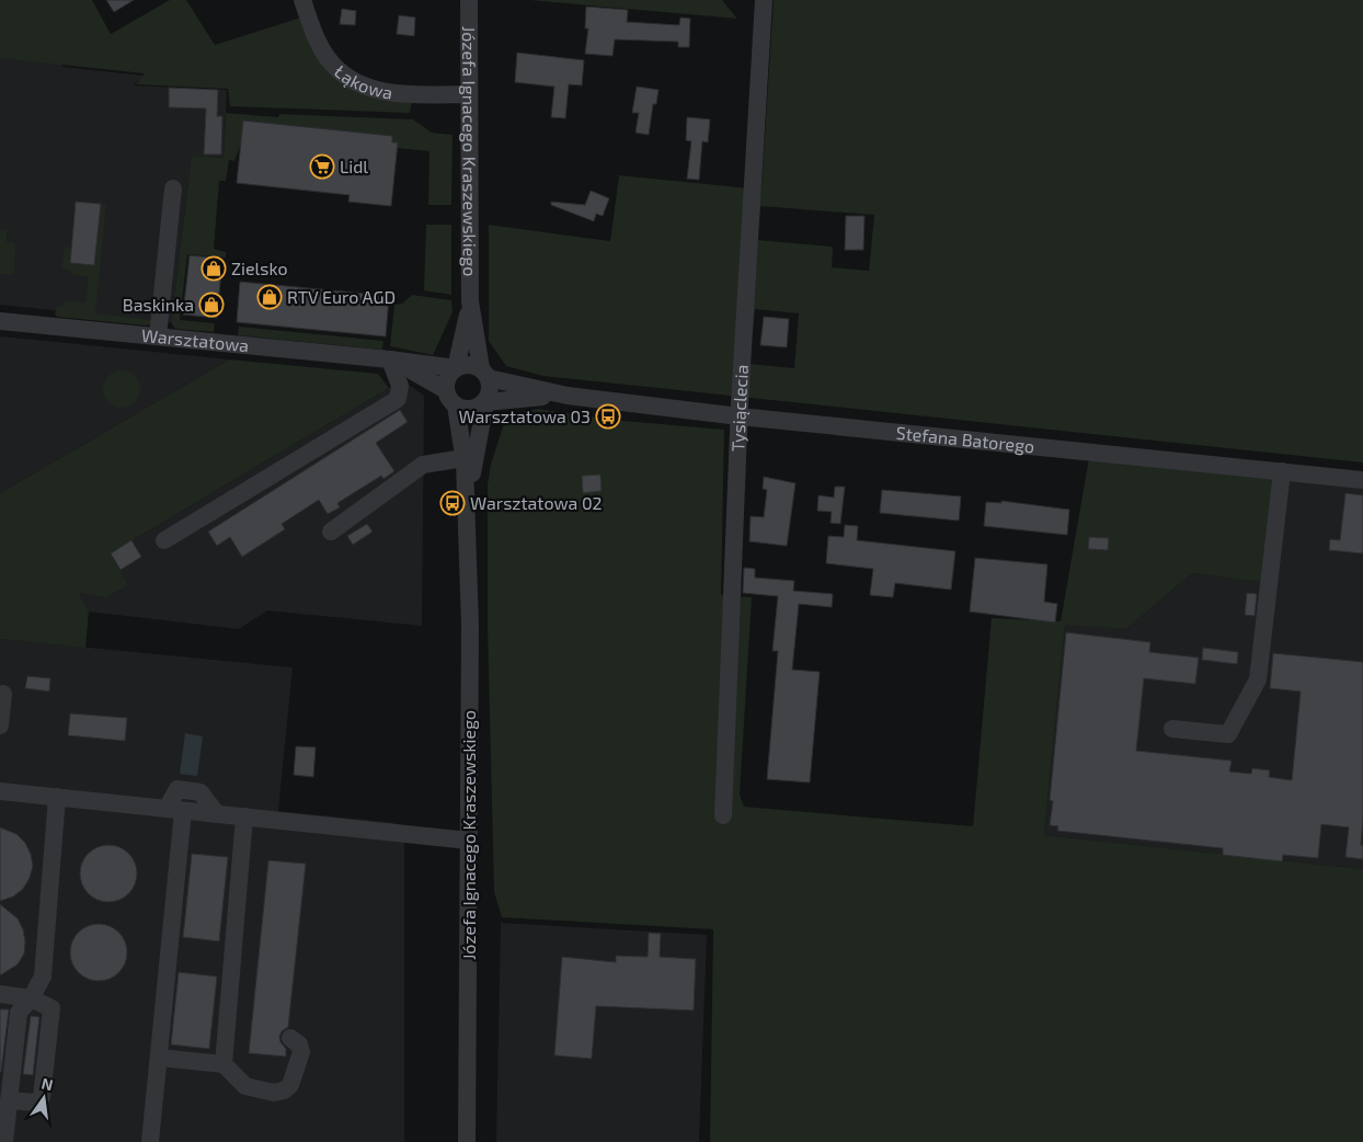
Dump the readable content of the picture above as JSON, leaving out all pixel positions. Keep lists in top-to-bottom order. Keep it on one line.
{"streets":{"street":["Łąkowa","Józefa Ignacego Kraszewskiego","Warsztatowa","Tysiąclecia","Stefana Batorego"]},"crossings":[["Łąkowa","Józefa Ignacego Kraszewskiego"],["Józefa Ignacego Kraszewskiego","Warsztatowa"],["Józefa Ignacego Kraszewskiego","Stefana Batorego"],["Warsztatowa","Stefana Batorego"],["Tysiąclecia","Stefana Batorego"]],"places":{"supermarket":["Lidl"],"shop":["Zielsko","RTV Euro AGD","Baskinka"],"bus stop":["Warsztatowa 03","Warsztatowa 02"]},"north":"top"}
